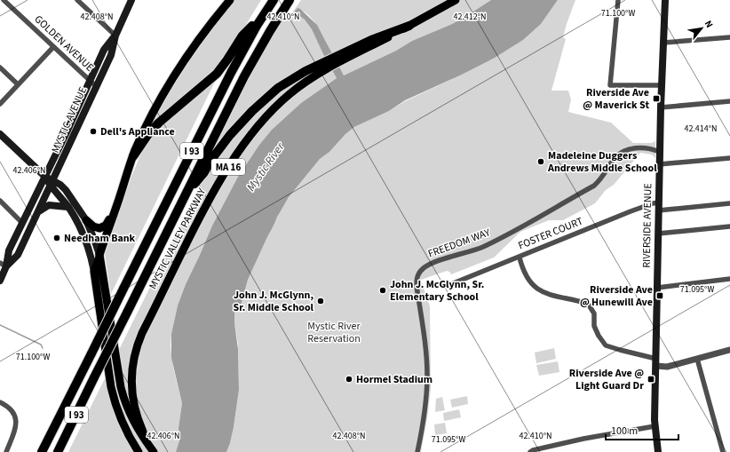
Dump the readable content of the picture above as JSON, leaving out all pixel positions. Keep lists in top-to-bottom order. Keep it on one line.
{"streets":{"highway":["I 93"],"main road":["MYSTIC AVENUE","MA 16","RIVERSIDE AVENUE","MYSTIC VALLEY PARKWAY"],"street":["GOLDEN AVENUE","FOSTER COURT","FREEDOM WAY"]},"crossings":[["GOLDEN AVENUE","MYSTIC AVENUE"],["RIVERSIDE AVENUE","FOSTER COURT"],["RIVERSIDE AVENUE","FREEDOM WAY"]],"water":["Mystic River"],"parks":["Mystic River Reservation"],"places":{"transit":["Riverside Ave @ Maverick St","Riverside Ave @ Hunewill Ave","Riverside Ave @ Light Guard Dr"],"other":["Dell's Appliance","Madeleine Duggers Andrews Middle School","Needham Bank","John J. McGlynn, Sr. Elementary School","John J. McGlynn, Sr. Middle School","Hormel Stadium"]},"scale_bar":"100 m","north":"top right","coordinates":["71.100°W","42.408°N","42.410°N","42.412°N","42.414°N","42.406°N","71.095°W"]}
